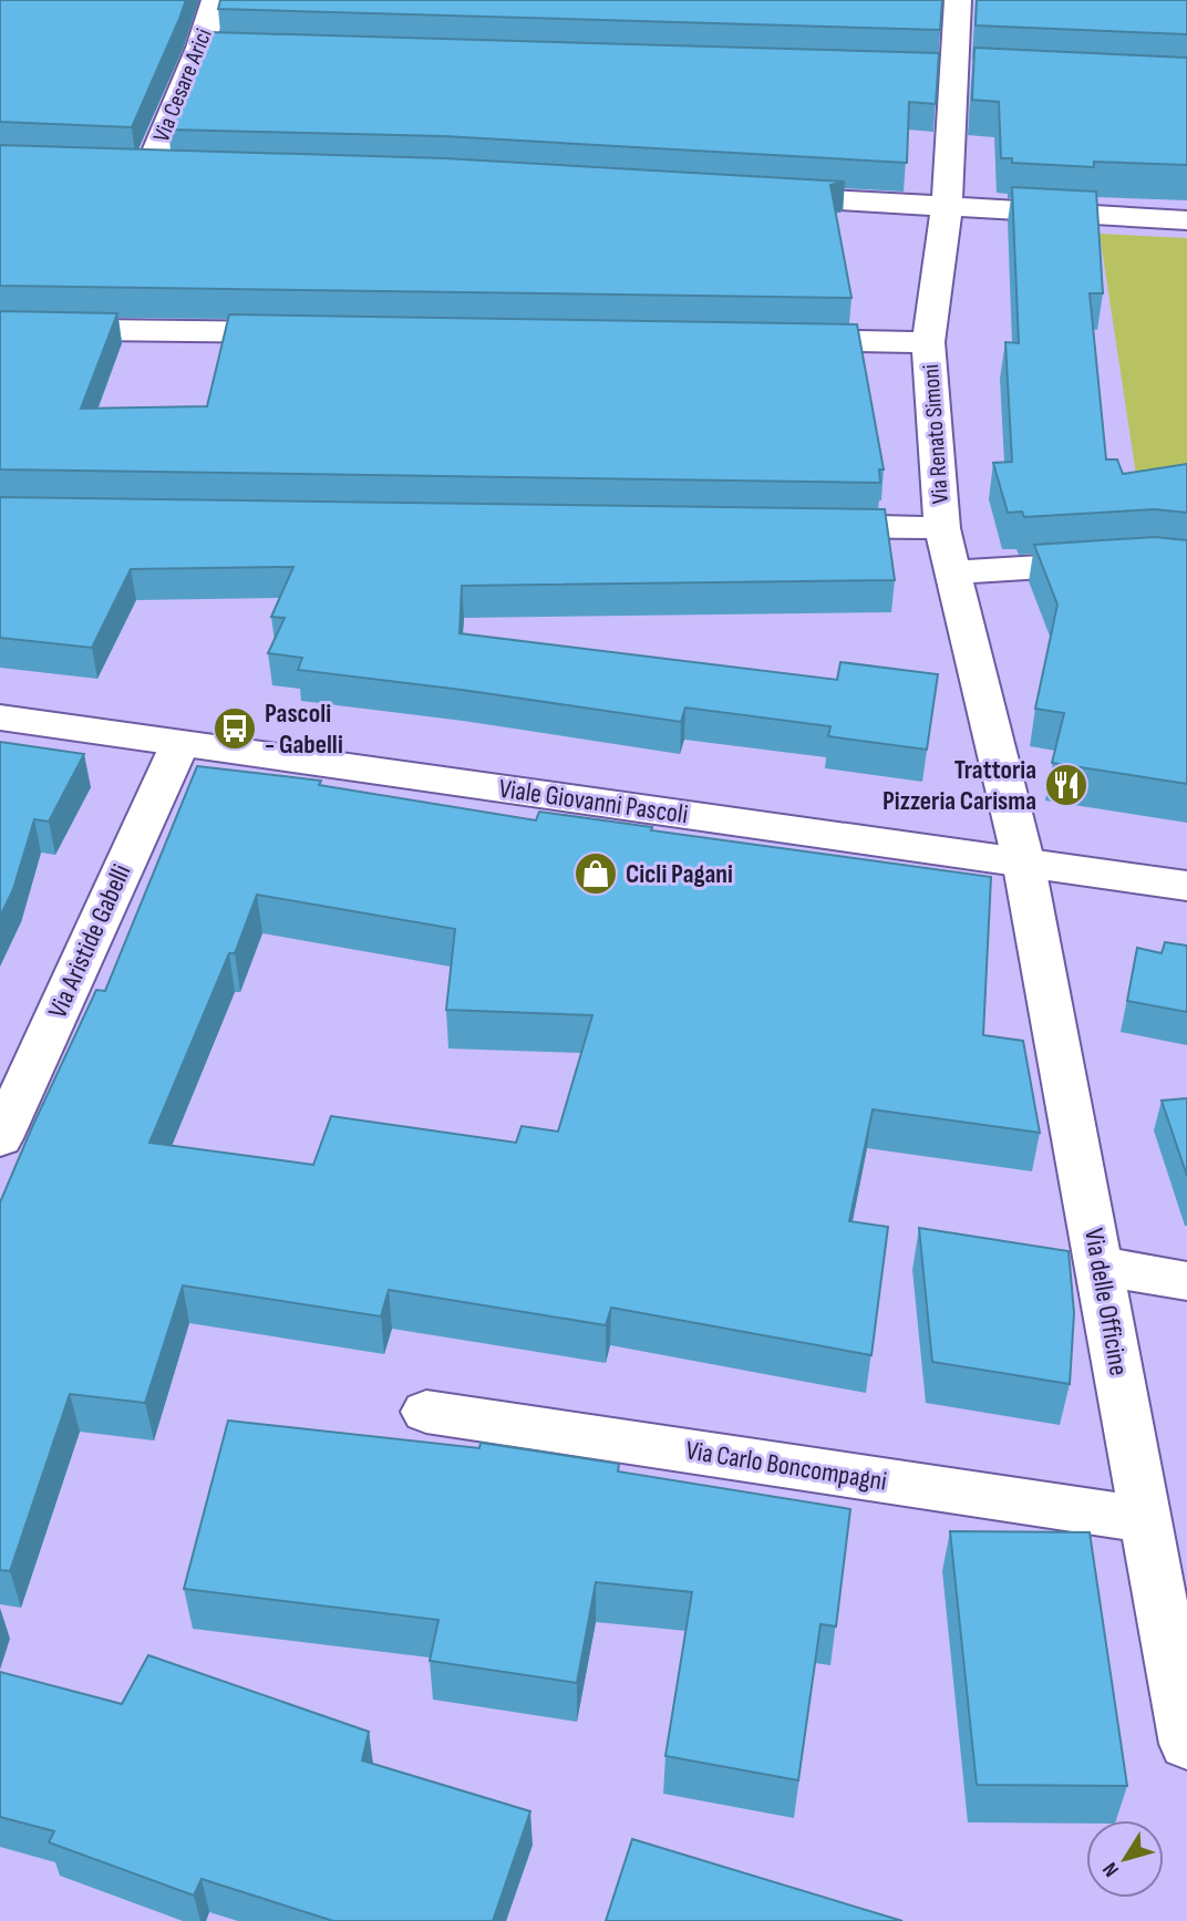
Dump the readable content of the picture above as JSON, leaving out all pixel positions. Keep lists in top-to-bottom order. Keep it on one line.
{"streets":{"street":["Via Cesare Arici","Via Renato Simoni","Viale Giovanni Pascoli","Via Aristide Gabelli","Via delle Officine","Via Carlo Boncompagni"]},"crossings":[["Via Renato Simoni","Viale Giovanni Pascoli"],["Via Renato Simoni","Via delle Officine"],["Viale Giovanni Pascoli","Via Aristide Gabelli"],["Viale Giovanni Pascoli","Via delle Officine"],["Via delle Officine","Via Carlo Boncompagni"]],"places":{"bus stop":["Pascoli - Gabelli"],"restaurant":["Trattoria Pizzeria Carisma"],"shop":["Cicli Pagani"]},"north":"bottom left"}
